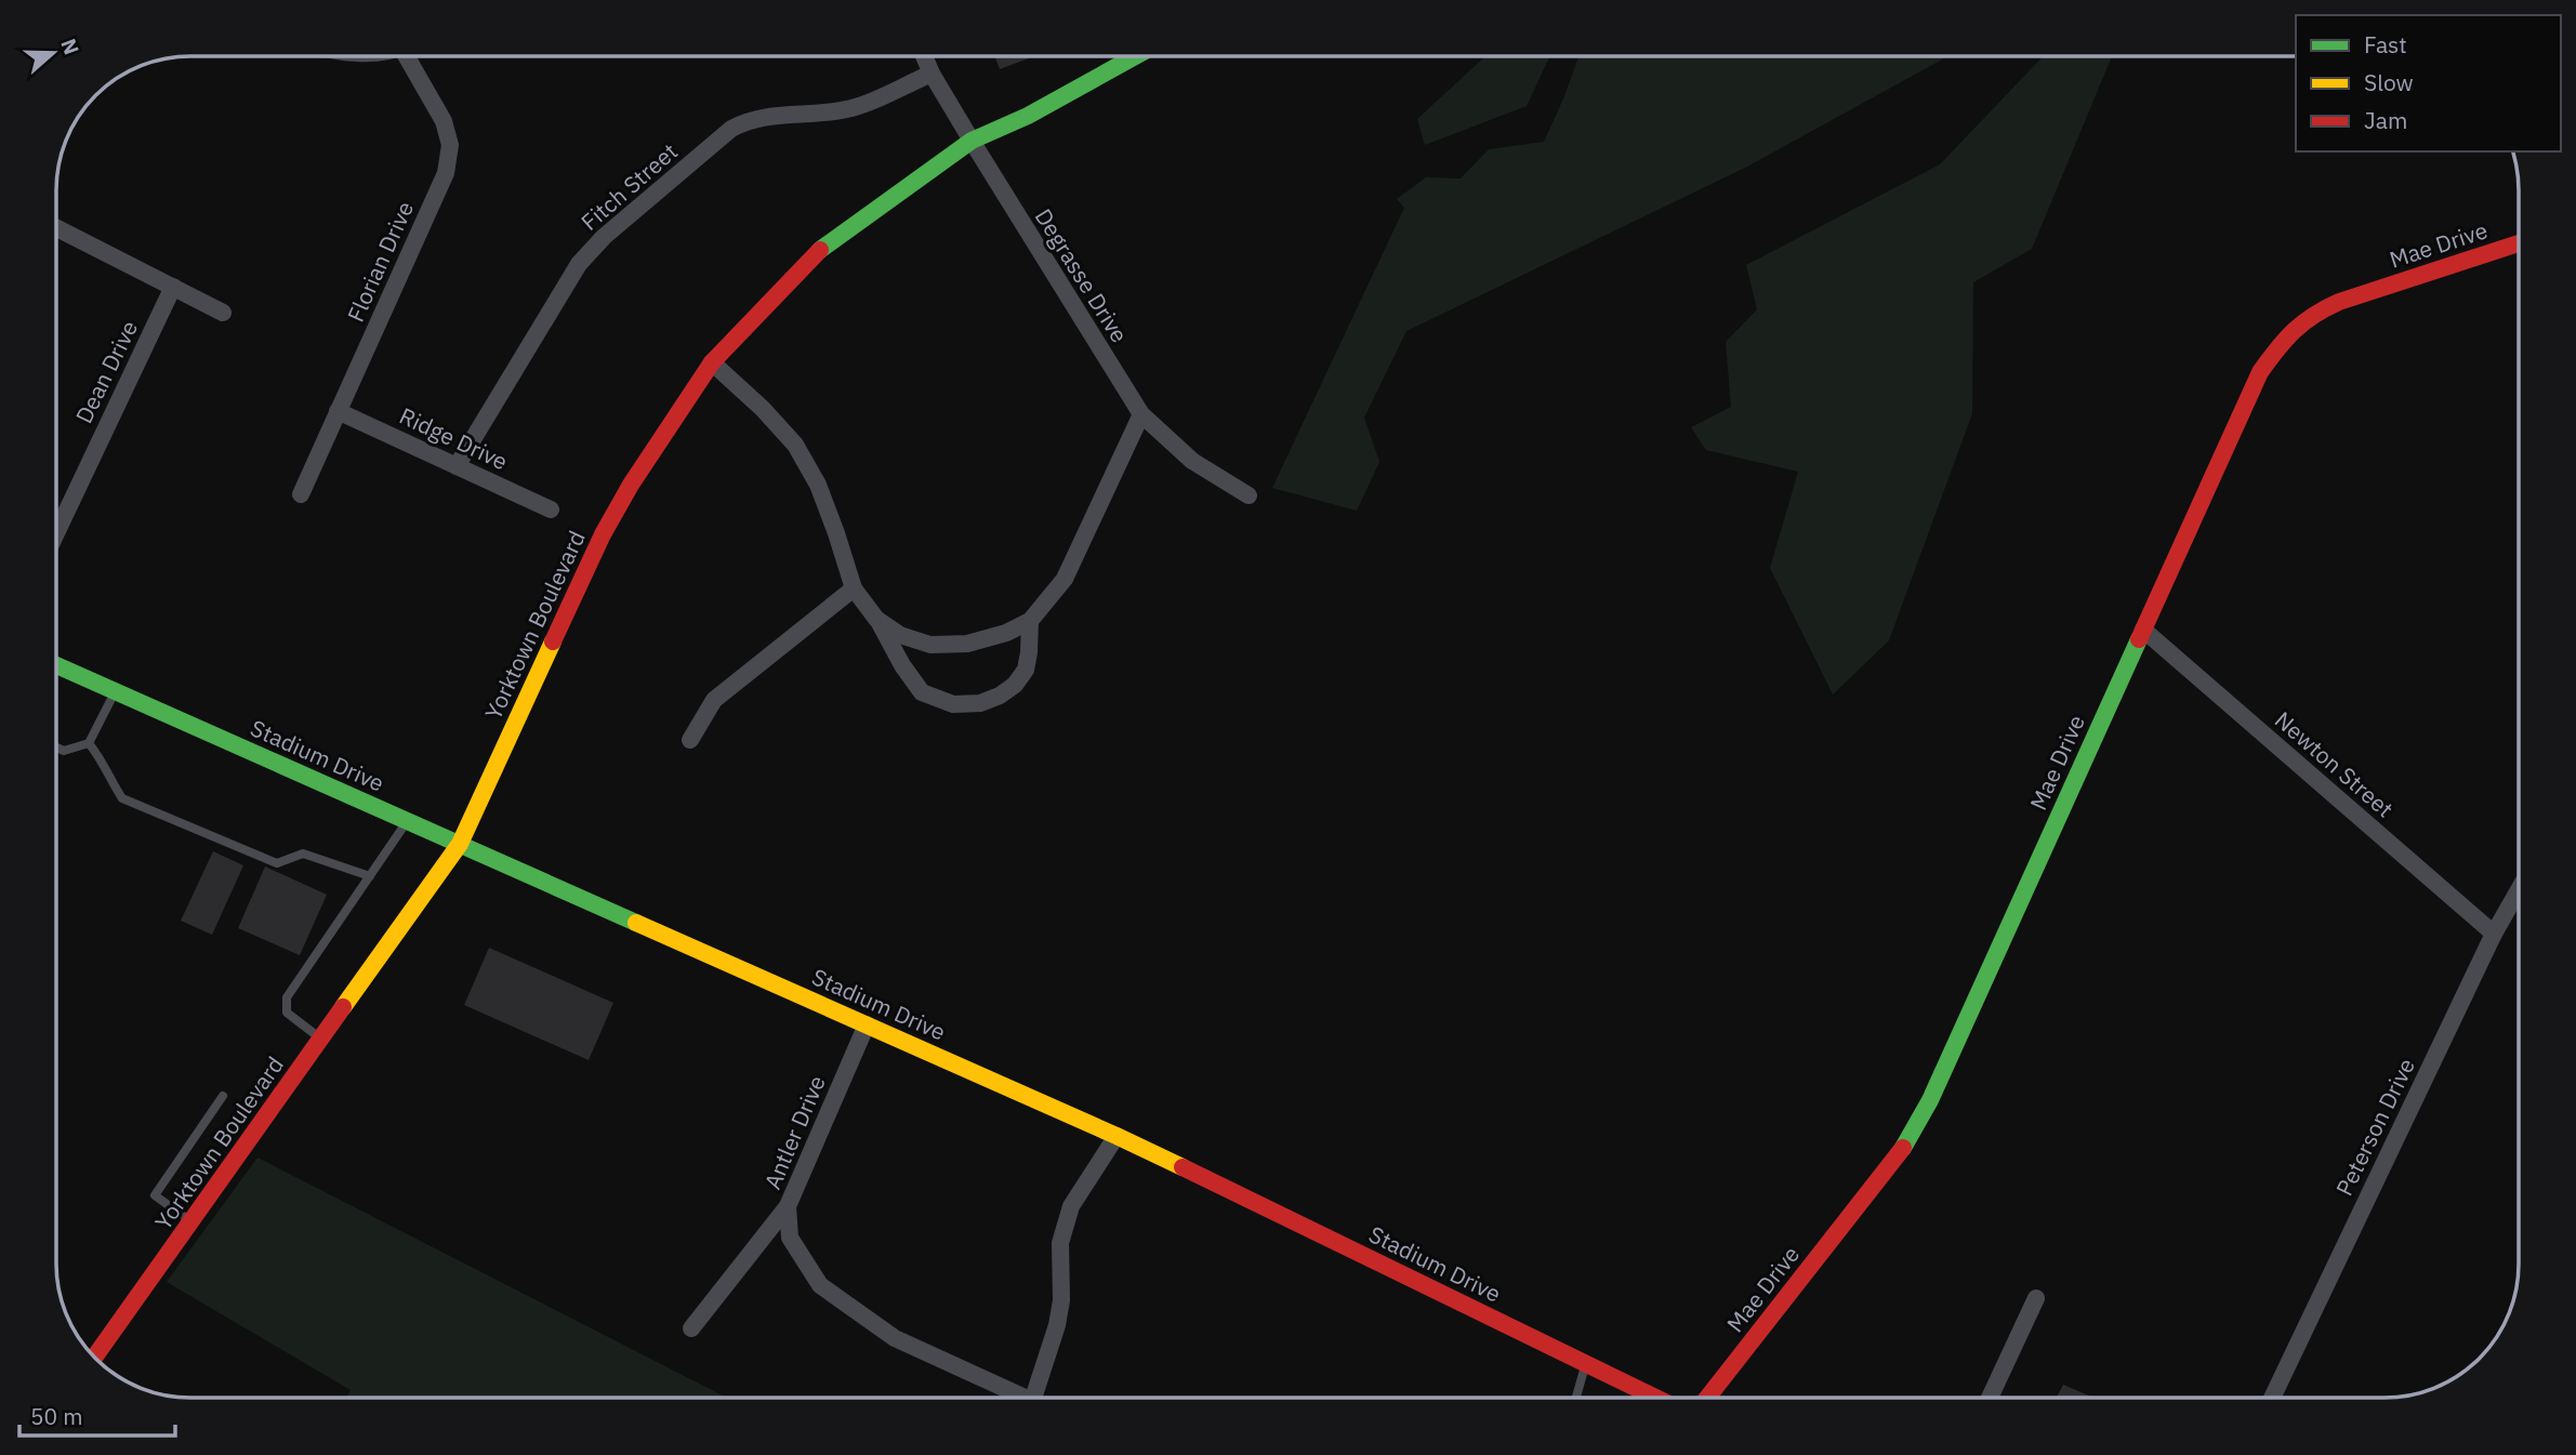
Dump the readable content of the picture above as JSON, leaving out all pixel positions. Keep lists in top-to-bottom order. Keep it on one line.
{"streets":{"street":["Fitch Street","Mae Drive","Florian Drive","Degrasse Drive","Dean Drive","Ridge Drive","Yorktown Boulevard","Stadium Drive","Newton Street","Peterson Drive","Antler Drive"]},"crossings":[["Fitch Street","Degrasse Drive"],["Fitch Street","Ridge Drive"],["Mae Drive","Newton Street"],["Florian Drive","Ridge Drive"],["Degrasse Drive","Yorktown Boulevard"],["Yorktown Boulevard","Stadium Drive"],["Stadium Drive","Antler Drive"],["Newton Street","Peterson Drive"]],"legend":["Fast","Slow","Jam"],"scale_bar":"50 m","north":"right"}
